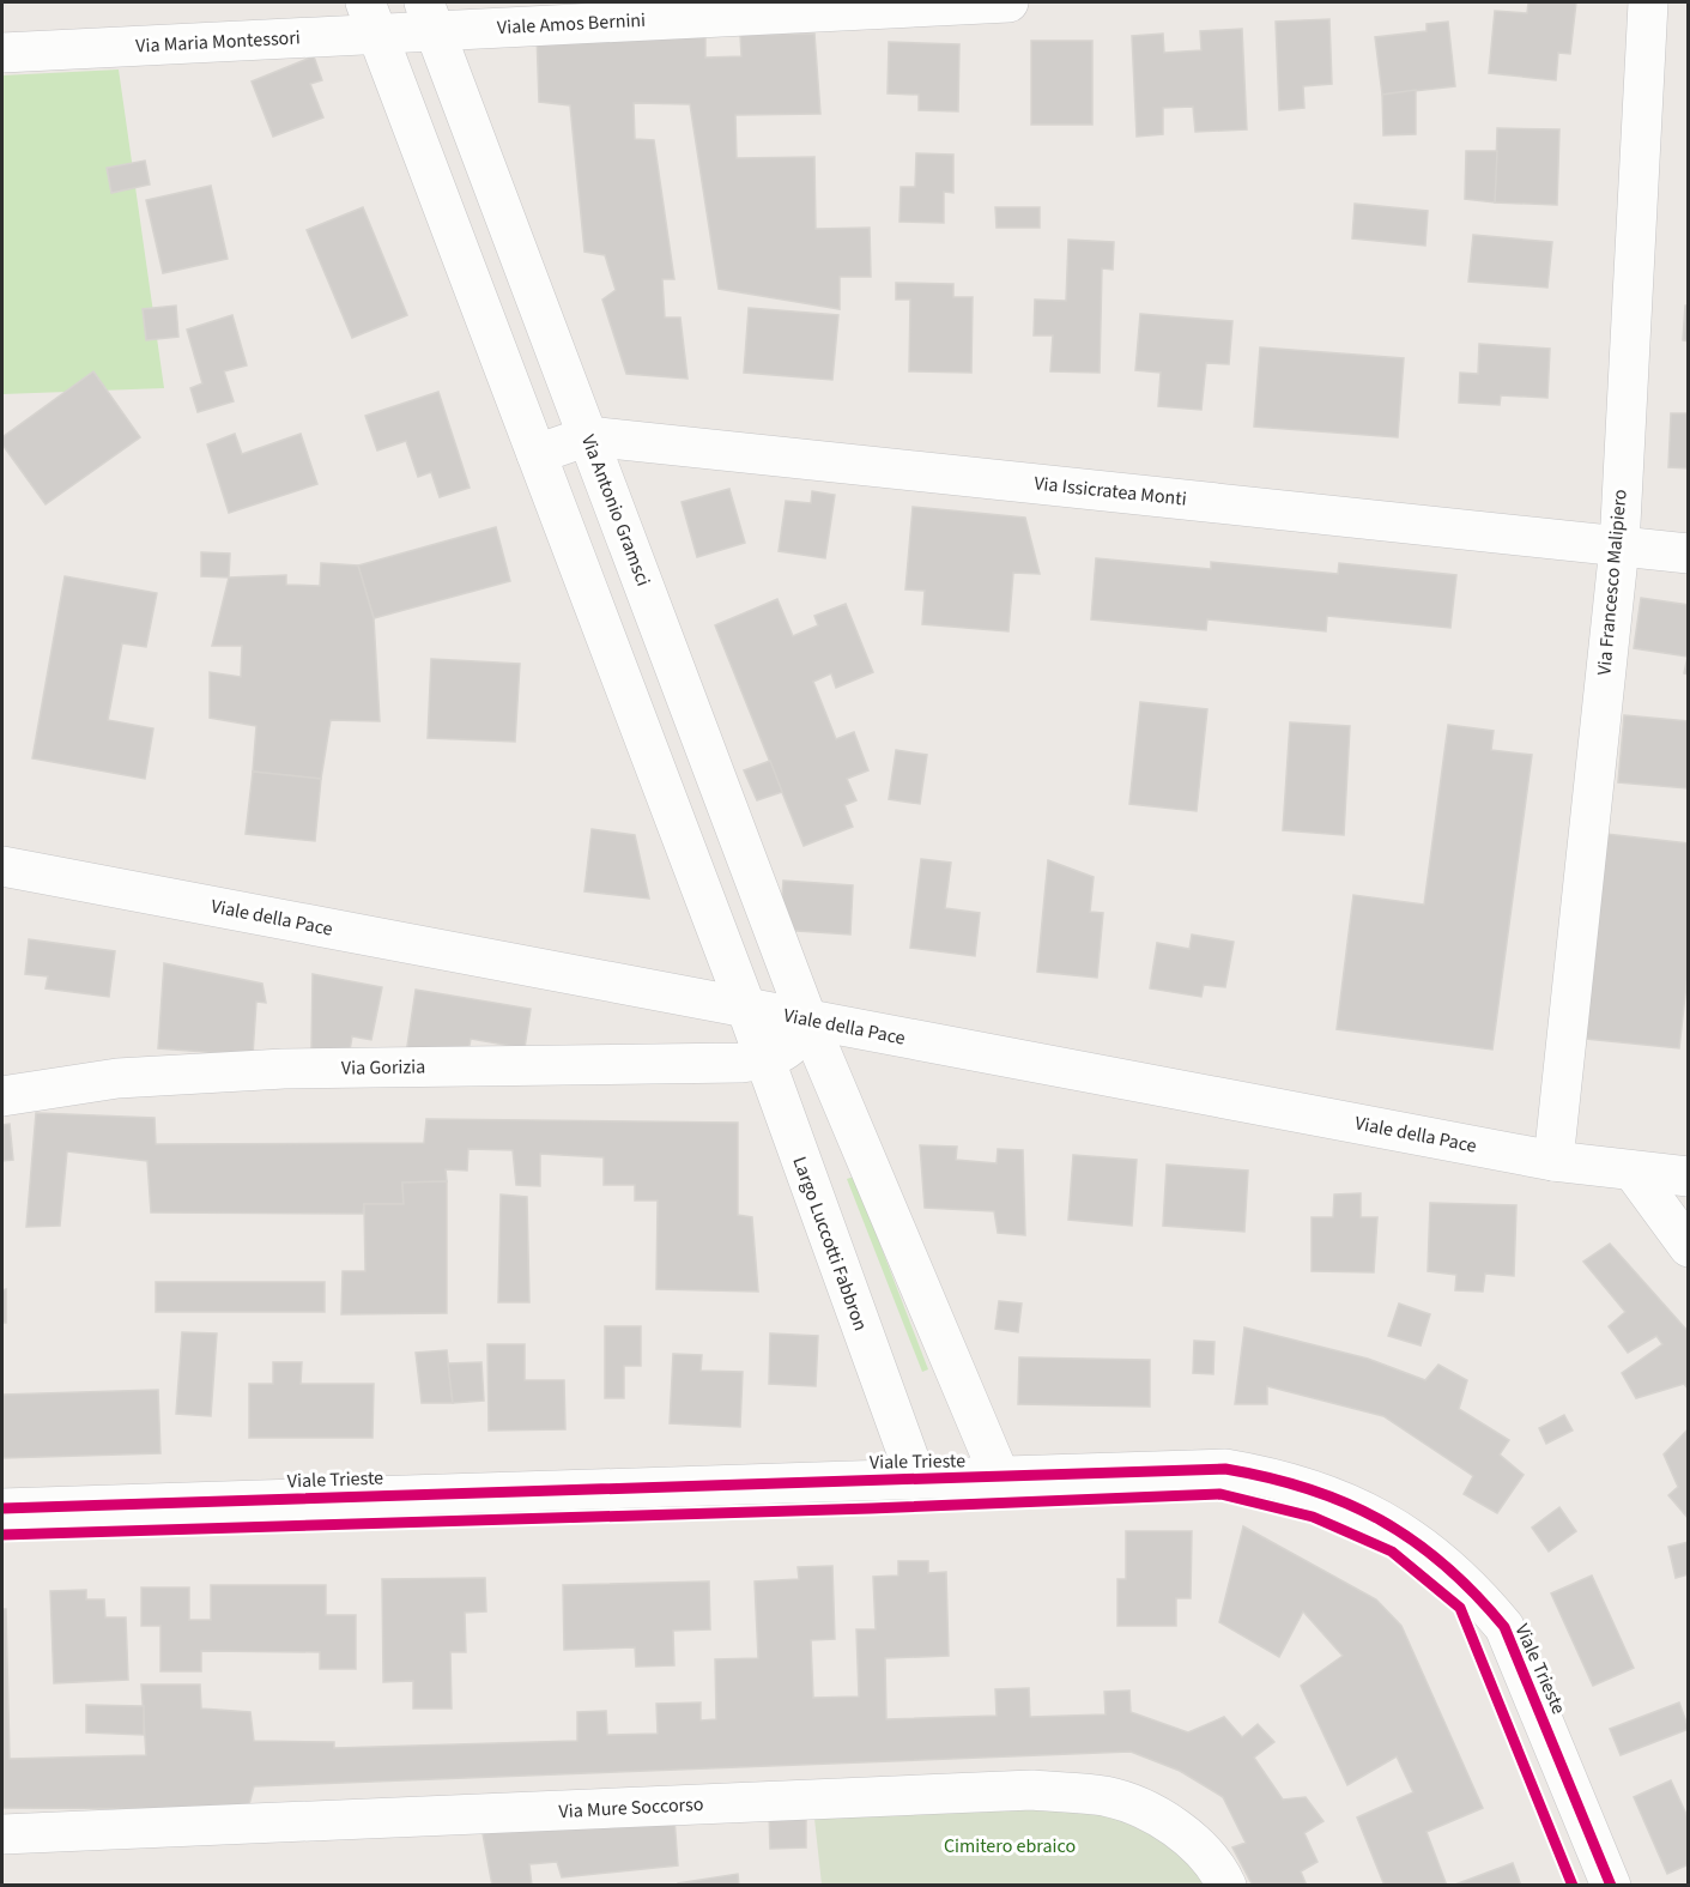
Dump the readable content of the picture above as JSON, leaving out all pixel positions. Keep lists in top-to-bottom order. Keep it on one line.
{"streets":{"street":["Viale Amos Bernini","Via Maria Montessori","Via Issicratea Monti","Via Antonio Gramsci","Via Francesco Malipiero","Viale della Pace","Via Gorizia","Largo Luccotti Fabbron","Viale Trieste","Via Mure Soccorso"]},"crossings":[["Viale Amos Bernini","Via Maria Montessori"],["Viale Amos Bernini","Via Antonio Gramsci"],["Via Maria Montessori","Via Antonio Gramsci"],["Via Issicratea Monti","Via Antonio Gramsci"],["Via Issicratea Monti","Via Francesco Malipiero"],["Via Antonio Gramsci","Viale della Pace"],["Via Francesco Malipiero","Viale della Pace"],["Viale della Pace","Largo Luccotti Fabbron"],["Via Gorizia","Largo Luccotti Fabbron"],["Largo Luccotti Fabbron","Viale Trieste"]],"parks":["Cimitero ebraico"]}
